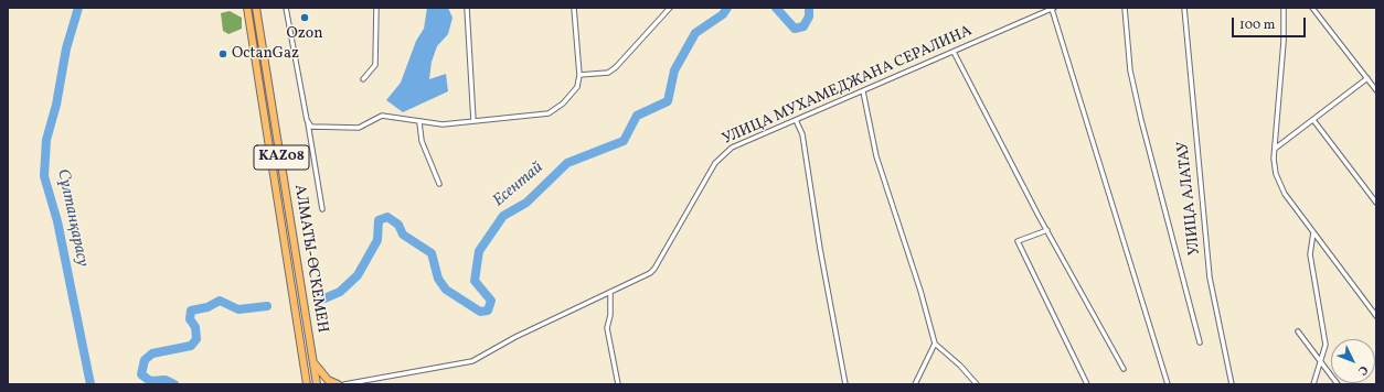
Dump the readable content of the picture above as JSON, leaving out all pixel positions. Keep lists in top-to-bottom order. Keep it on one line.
{"streets":{"highway":["KAZ08","АЛМАТЫ-ӨСКЕМЕН"],"street":["УЛИЦА МУХАМЕДЖАНА СЕРАЛИНА","УЛИЦА АЛАТАУ"]},"water":["Есентай","Сұлтанқарасу"],"places":["Ozon","OctanGaz"],"scale_bar":"100 m","north":"bottom right"}
